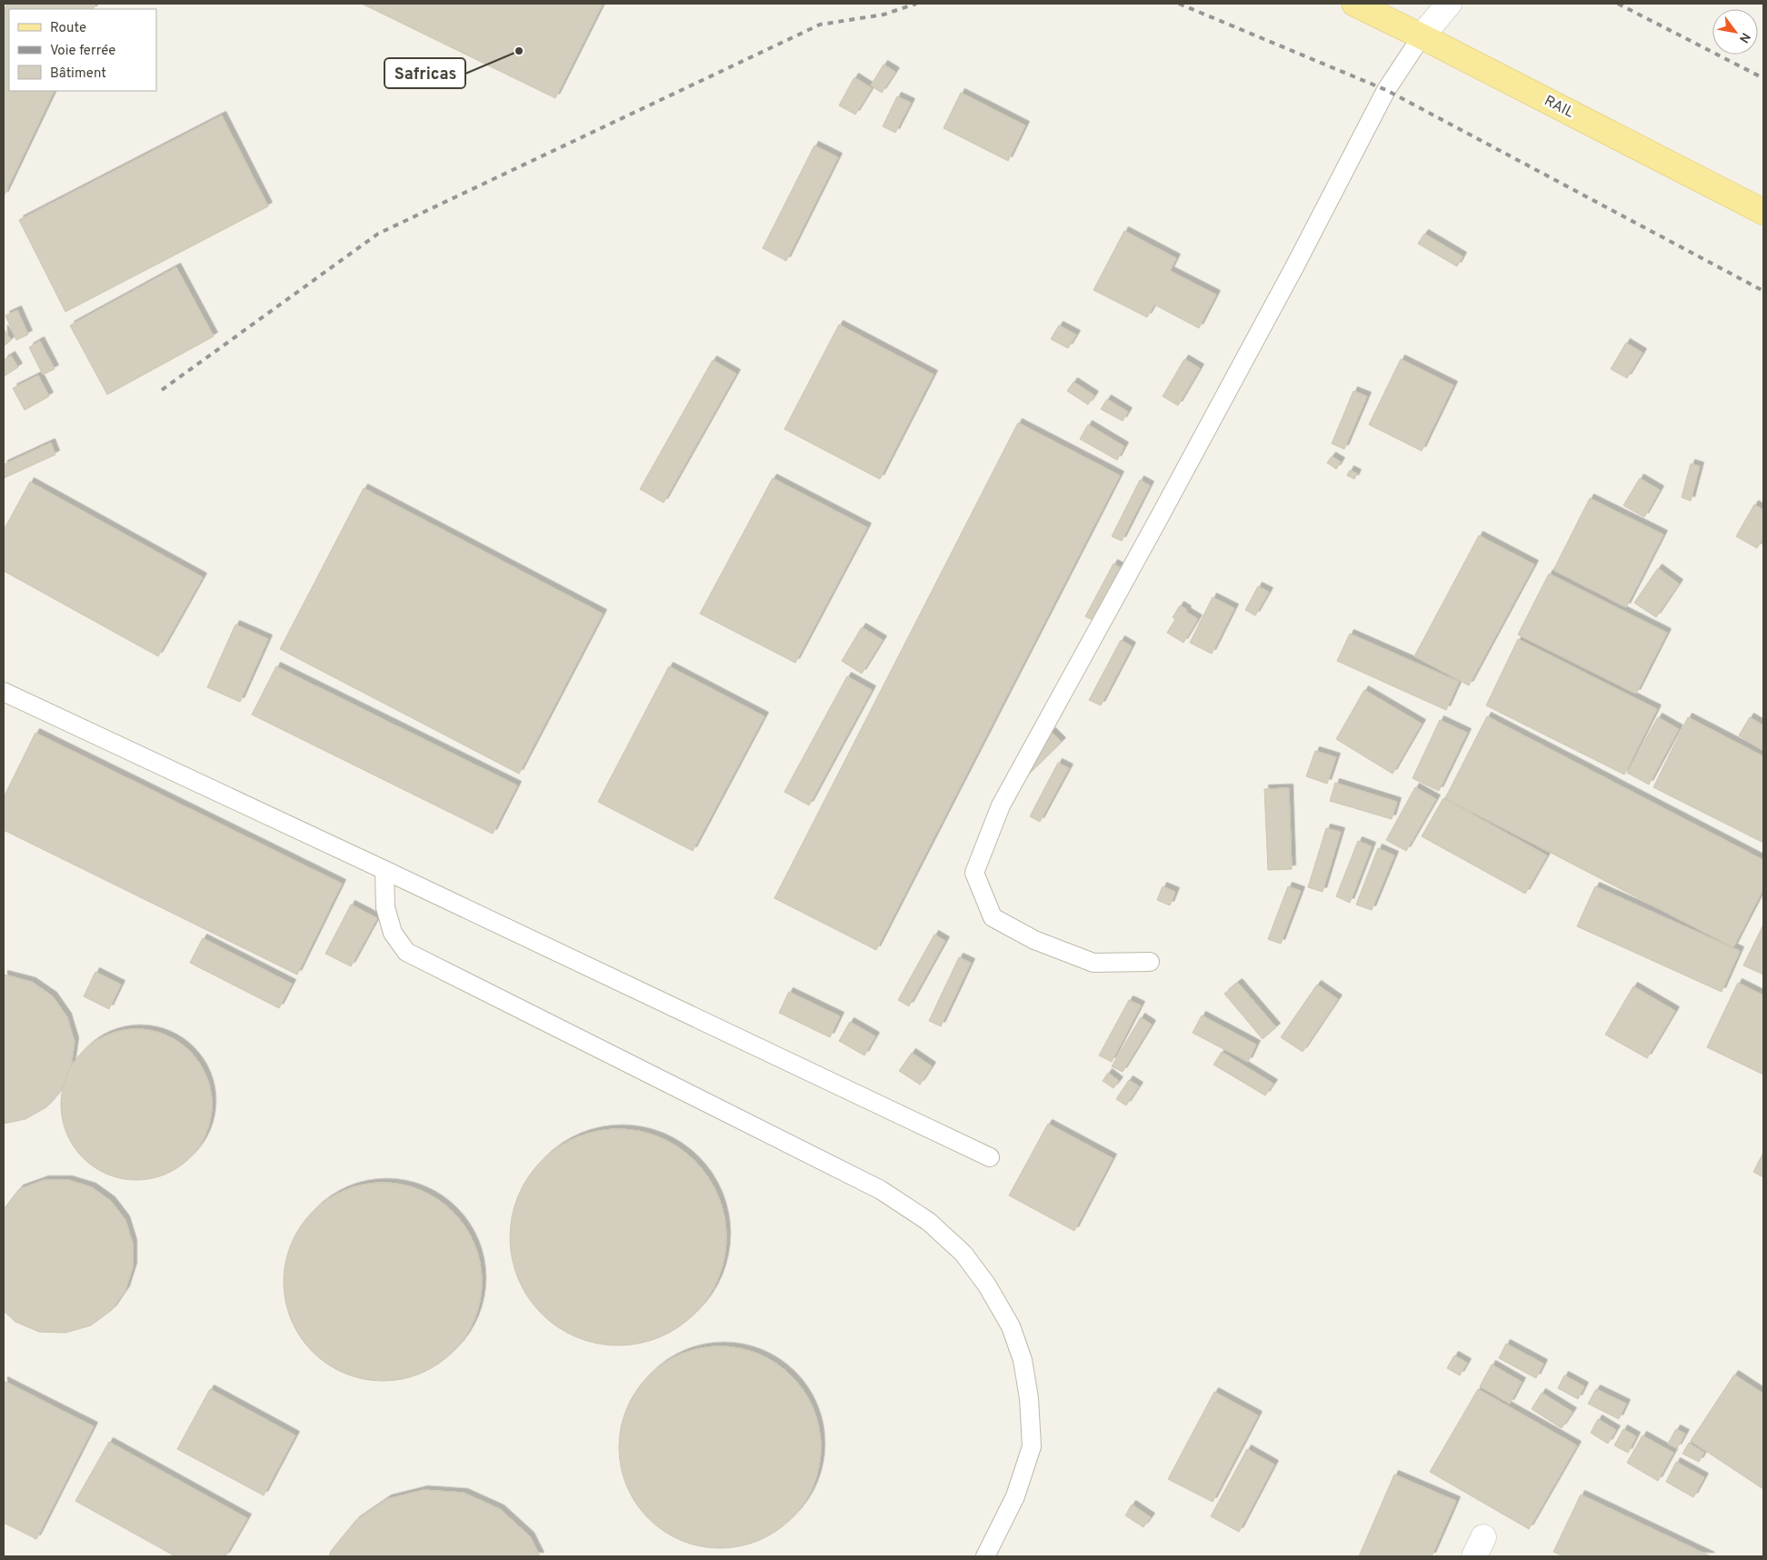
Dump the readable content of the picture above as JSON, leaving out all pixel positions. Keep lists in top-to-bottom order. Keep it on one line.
{"streets":{"main road":["RAIL"]},"places":["Safricas"],"legend":["Route","Voie ferrée","Bâtiment"],"north":"bottom right"}
